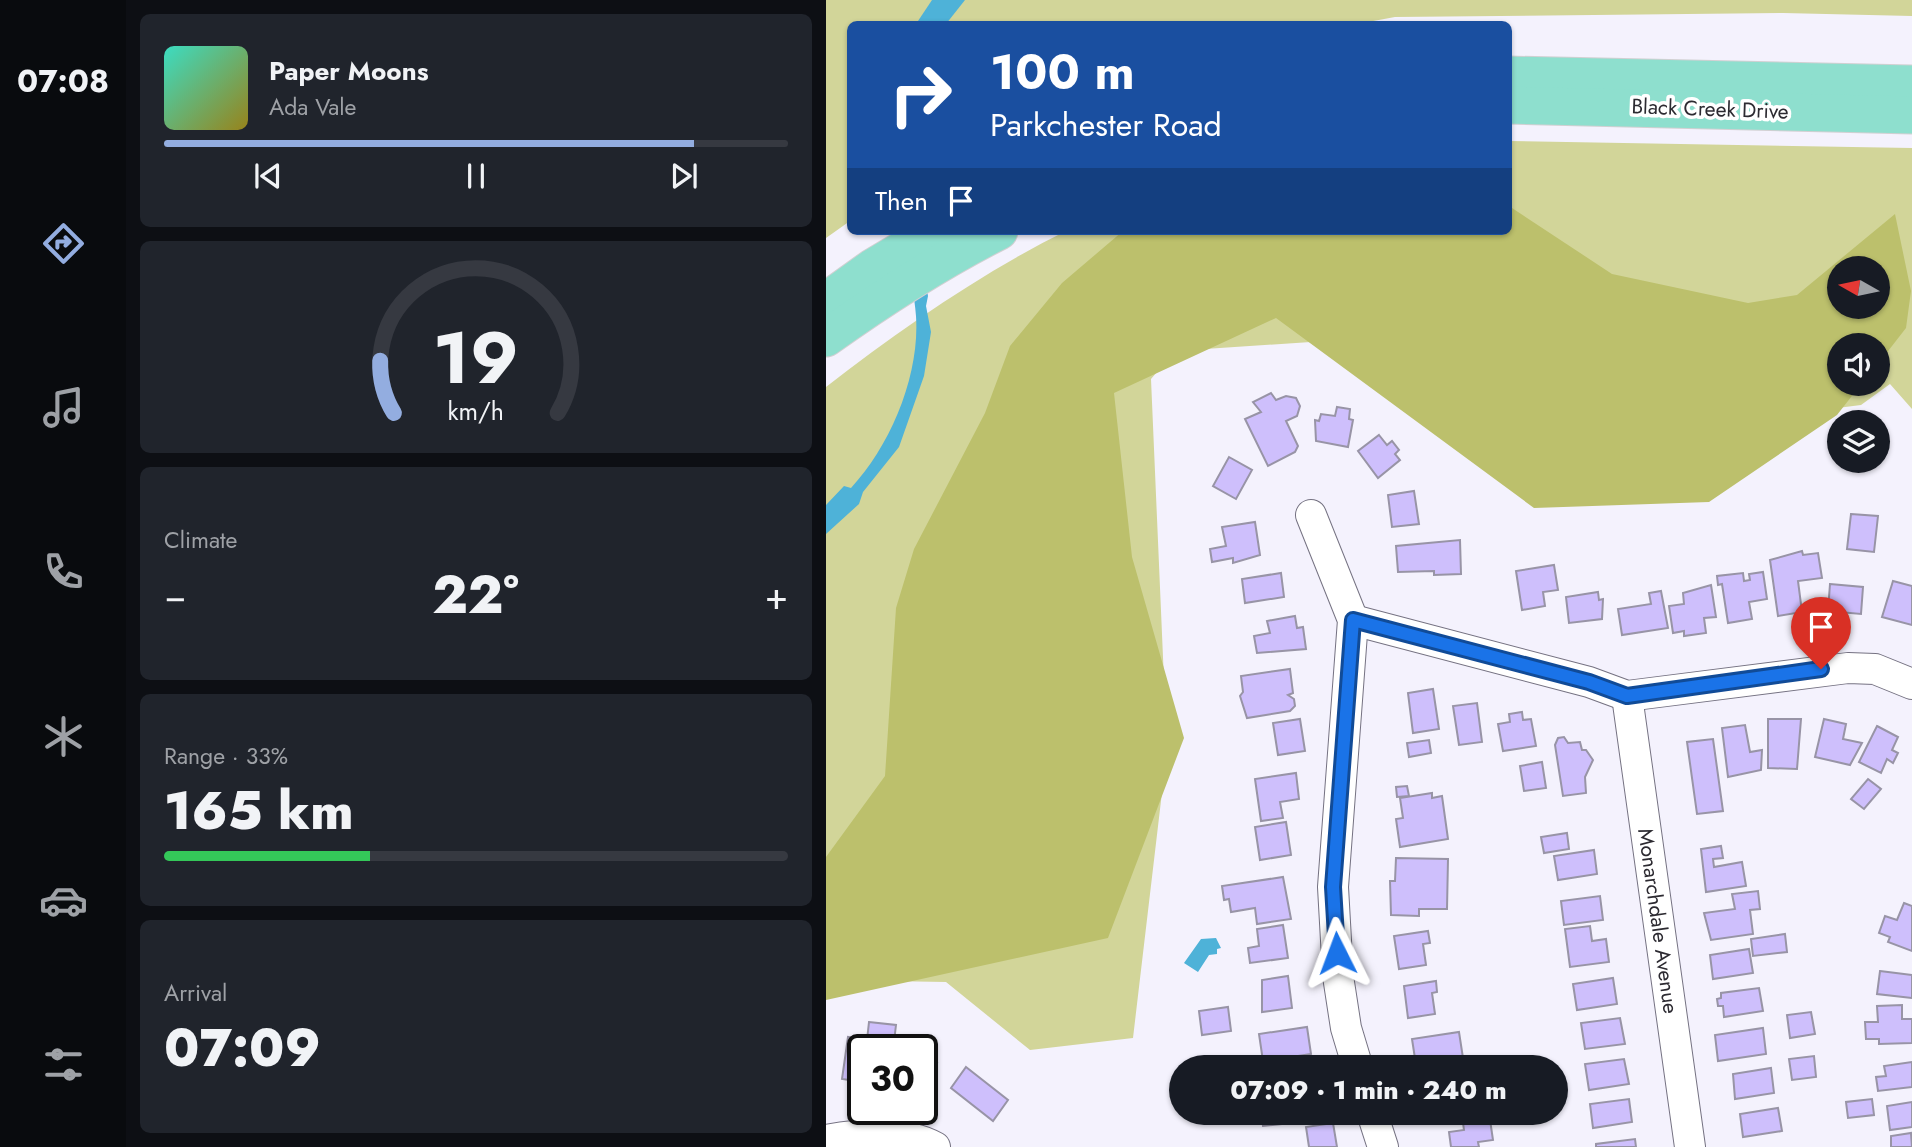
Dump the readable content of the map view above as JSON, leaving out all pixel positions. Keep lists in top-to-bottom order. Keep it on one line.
{"streets":{"main road":["Black Creek Drive"],"street":["Monarchdale Avenue"]},"north":"left","page":{"tabs":"07:08","turn":["100 m","Parkchester Road"],"song":["Paper Moons","Ada Vale"],"then":"Then","tile":["Climate",["Range · 33%","165 km"],["Arrival","07:09"]],"heat":["−","22°","+"],"limit":"30","trip":"07:09 · 1 min · 240 m","gauge":["19","km/h"]}}
